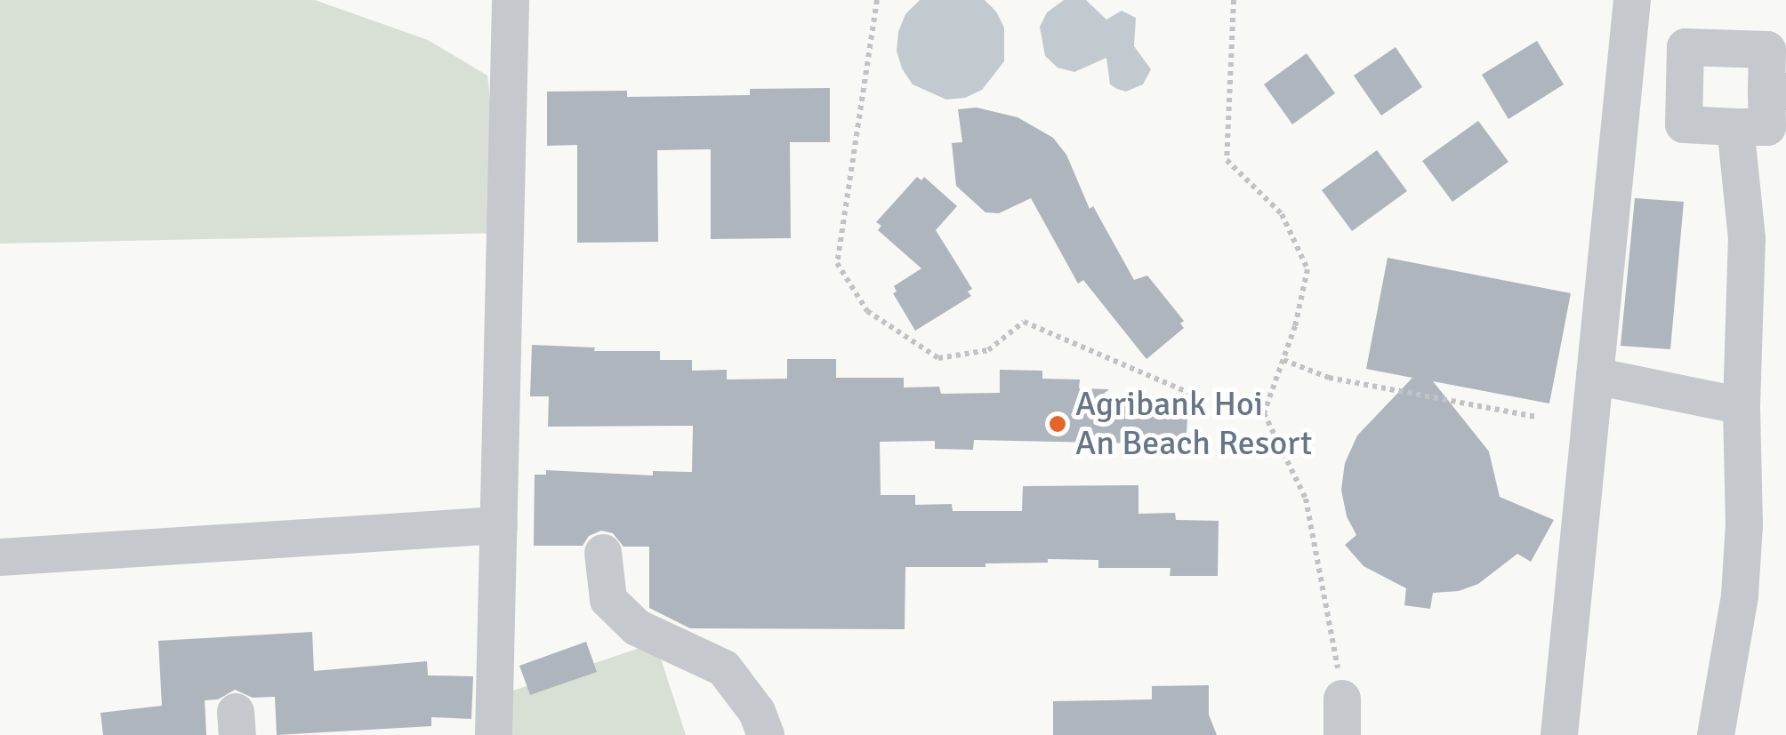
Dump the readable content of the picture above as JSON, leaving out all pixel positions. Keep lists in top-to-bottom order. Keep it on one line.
{"places":["Agribank Hoi An Beach Resort"]}
